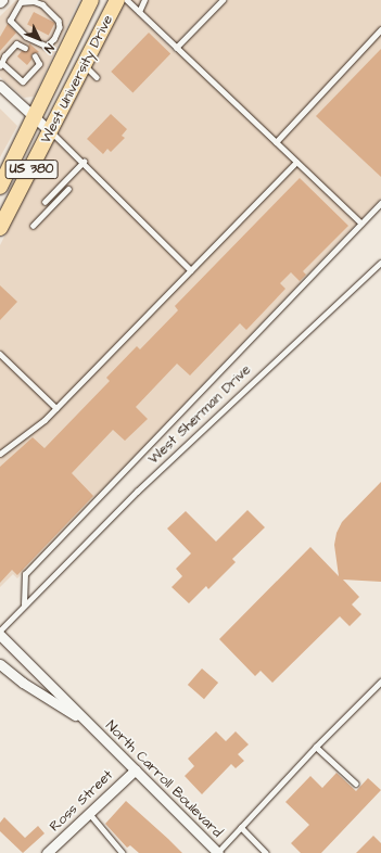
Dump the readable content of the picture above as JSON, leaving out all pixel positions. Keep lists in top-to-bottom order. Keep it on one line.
{"streets":{"main road":["West University Drive","US 380"],"street":["North Carroll Boulevard","Ross Street"],"lane":["West Sherman Drive"]},"crossings":[["North Carroll Boulevard","Ross Street"]],"north":"bottom right"}
